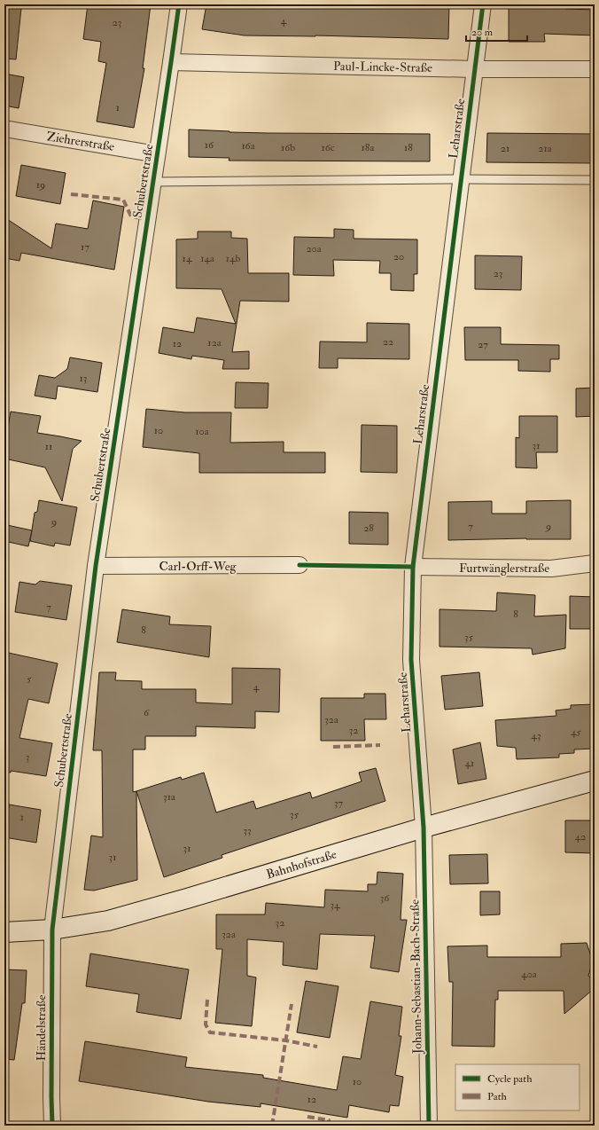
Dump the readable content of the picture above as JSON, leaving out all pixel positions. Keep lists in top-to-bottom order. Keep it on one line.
{"streets":{"main road":["Bahnhofstraße"],"street":["Paul-Lincke-Straße","Leharstraße","Ziehrerstraße","Schubertstraße","Carl-Orff-Weg","Furtwänglerstraße","Johann-Sebastian-Bach-Straße","Händelstraße"]},"crossings":[["Paul-Lincke-Straße","Leharstraße"],["Paul-Lincke-Straße","Schubertstraße"],["Leharstraße","Furtwänglerstraße"],["Leharstraße","Bahnhofstraße"],["Leharstraße","Johann-Sebastian-Bach-Straße"],["Ziehrerstraße","Schubertstraße"],["Schubertstraße","Carl-Orff-Weg"],["Schubertstraße","Bahnhofstraße"],["Schubertstraße","Händelstraße"],["Bahnhofstraße","Johann-Sebastian-Bach-Straße"],["Bahnhofstraße","Händelstraße"]],"house_numbers":["4","23","1","16","16a","16b","16c","18a","18","21","21a","19","17","20a","20","14","14a","14b","23","22","12a","12","27","13","10","10a","31","11","9","7","9","28","7","8","8","35","5","4","6","32a","32","45","43","3","41","31a","37","35","1","33","42","31","31","36","34","32","32a","40a","10","12"],"legend":["Cycle path","Path"],"scale_bar":"20 m"}
